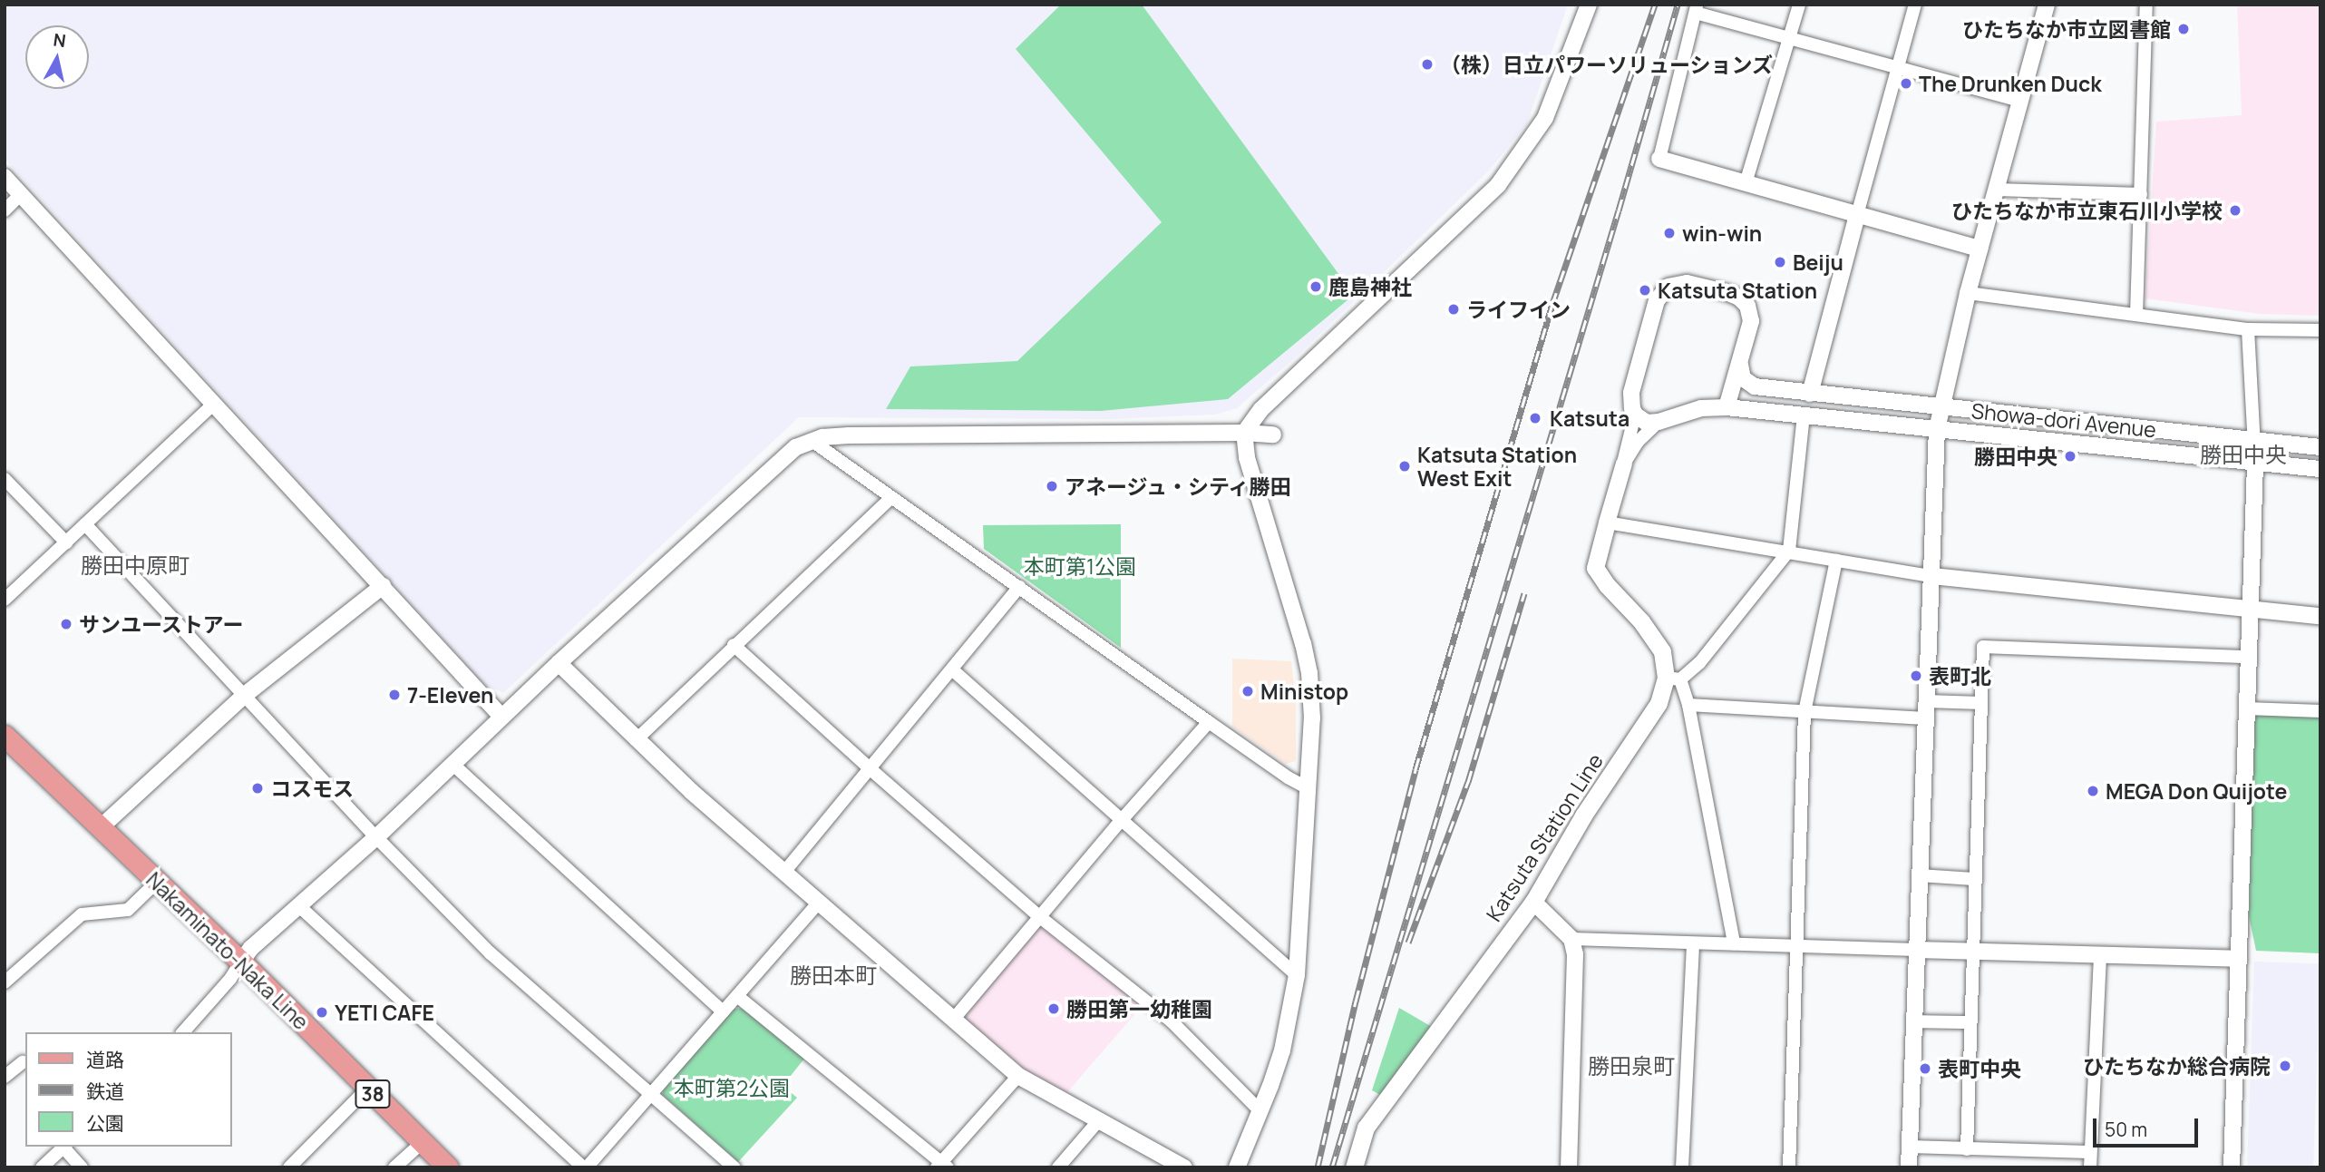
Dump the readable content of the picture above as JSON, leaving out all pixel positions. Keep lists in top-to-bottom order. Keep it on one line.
{"streets":{"main road":["Katsuta Station Line","Nakaminato-Naka Line","38"],"street":["Showa-dori Avenue"]},"districts":["勝田中央","勝田中原町","勝田本町","勝田泉町"],"parks":["本町第1公園","本町第2公園"],"places":["ひたちなか市立図書館","（株）日立パワーソリューションズ","The Drunken Duck","ひたちなか市立東石川小学校","win-win","Beiju","鹿島神社","Katsuta Station","ライフイン","Katsuta","勝田中央","Katsuta Station West Exit","アネージュ・シティ勝田","サンユーストアー","表町北","Ministop","7-Eleven","コスモス","MEGA Don Quijote","勝田第一幼稚園","YETI CAFE","ひたちなか総合病院","表町中央"],"legend":["道路","鉄道","公園"],"scale_bar":"50 m","north":"top"}
